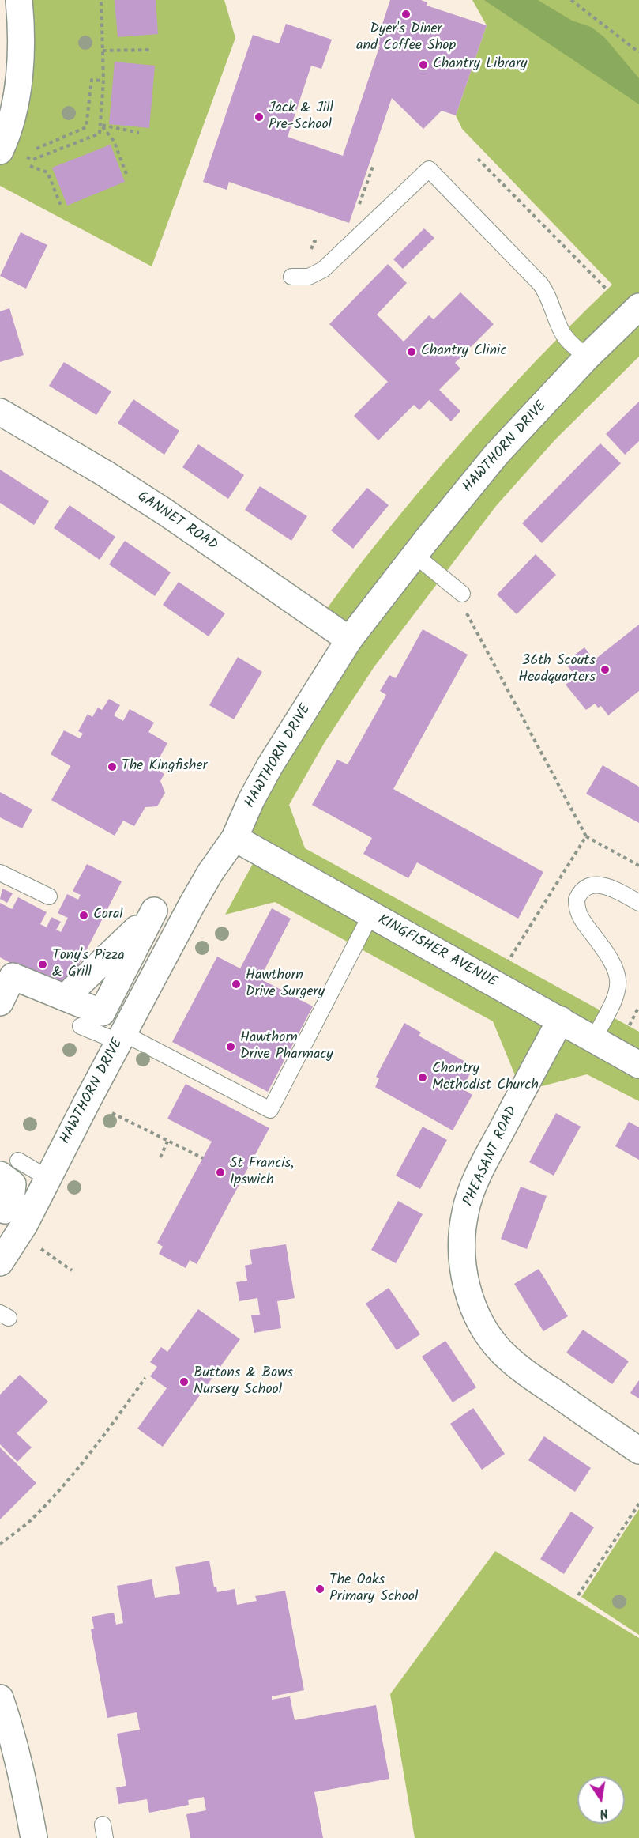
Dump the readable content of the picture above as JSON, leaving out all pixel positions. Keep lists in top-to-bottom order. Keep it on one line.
{"streets":{"street":["HAWTHORN DRIVE","GANNET ROAD","KINGFISHER AVENUE","PHEASANT ROAD"]},"crossings":[["HAWTHORN DRIVE","GANNET ROAD"],["HAWTHORN DRIVE","KINGFISHER AVENUE"],["KINGFISHER AVENUE","PHEASANT ROAD"]],"places":["Dyer's Diner and Coffee Shop","Chantry Library","Jack & Jill Pre-School","Chantry Clinic","36th Scouts Headquarters","The Kingfisher","Coral","Tony's Pizza & Grill","Hawthorn Drive Surgery","Hawthorn Drive Pharmacy","Chantry Methodist Church","St Francis, Ipswich","Buttons & Bows Nursery School","The Oaks Primary School"],"north":"bottom"}
